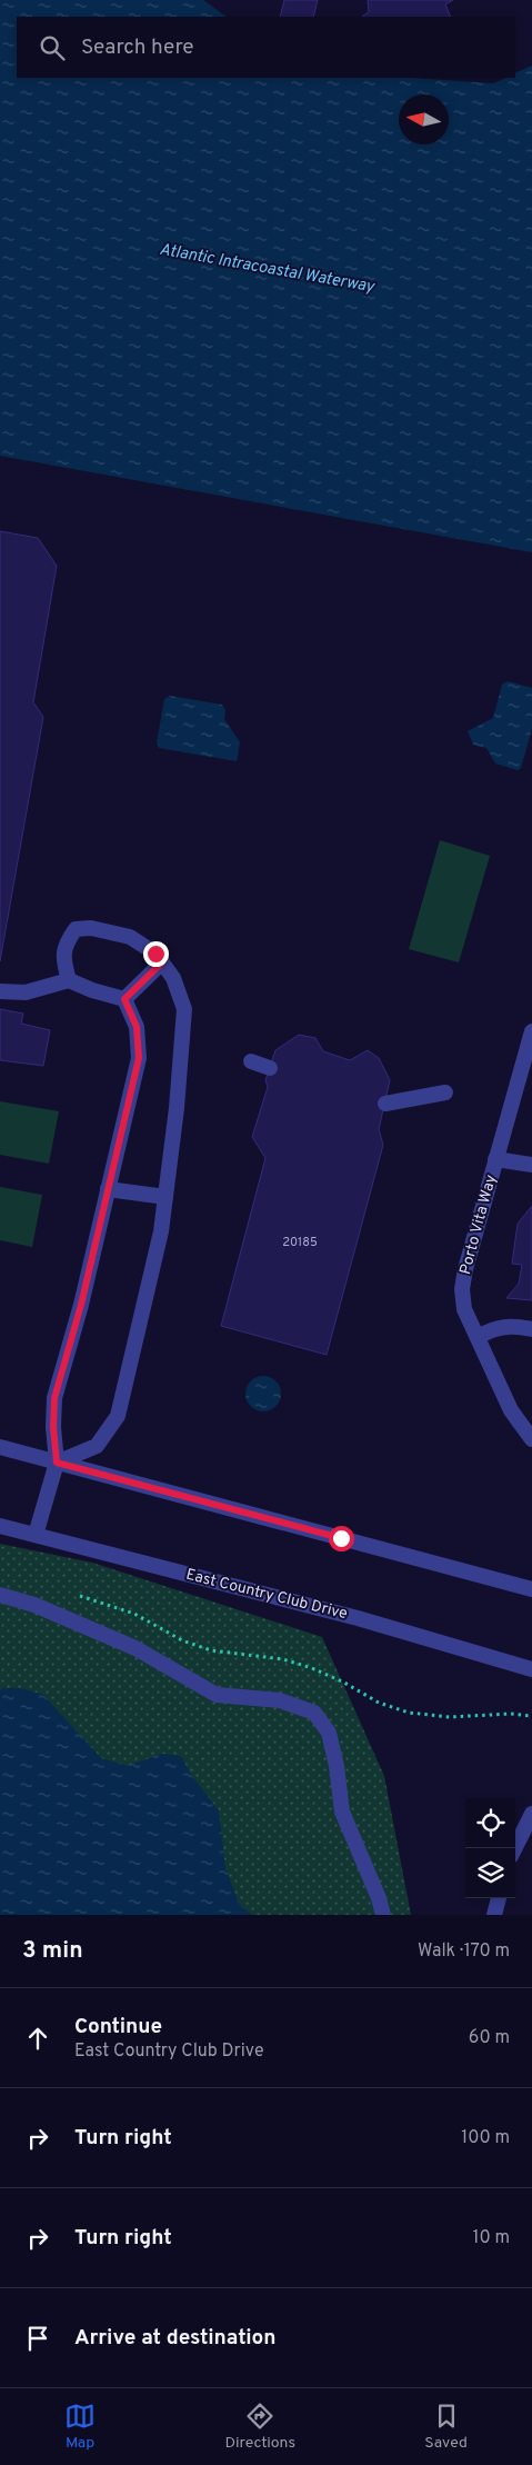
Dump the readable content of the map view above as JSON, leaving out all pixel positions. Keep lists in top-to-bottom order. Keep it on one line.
{"streets":{"street":["Porto Vita Way","East Country Club Drive"]},"water":["Atlantic Intracoastal Waterway"],"house_numbers":["20185"],"north":"left","page":{"search":"Search here","heading":["3 min","Walk · 170 m"],"list":[["Continue","East Country Club Drive","60 m"],["Turn right","100 m"],["Turn right","10 m"],"Arrive at destination"],"nav":["Map","Directions","Saved"]}}
